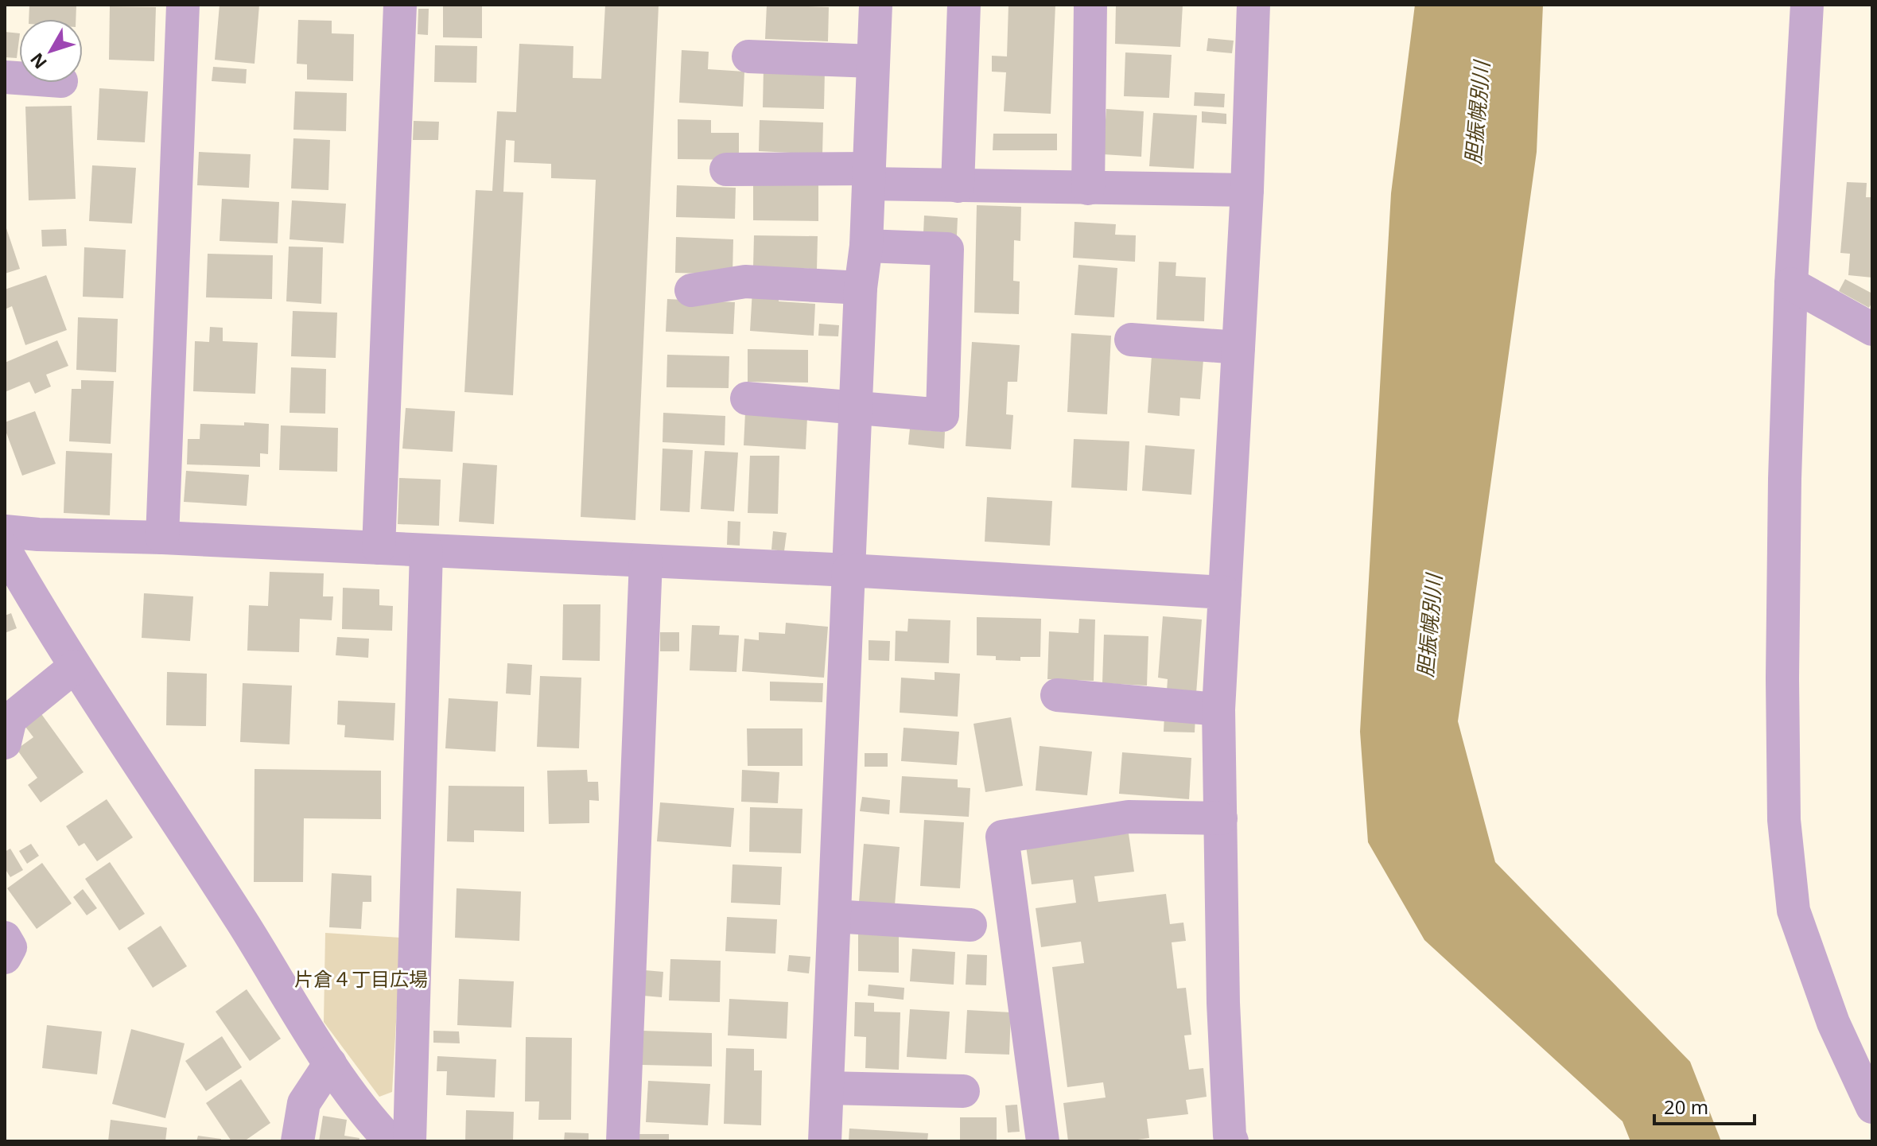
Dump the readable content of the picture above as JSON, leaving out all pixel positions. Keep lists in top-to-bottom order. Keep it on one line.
{"water":["胆振幌別川"],"parks":["片倉４丁目広場"],"scale_bar":"20 m","north":"bottom left"}
